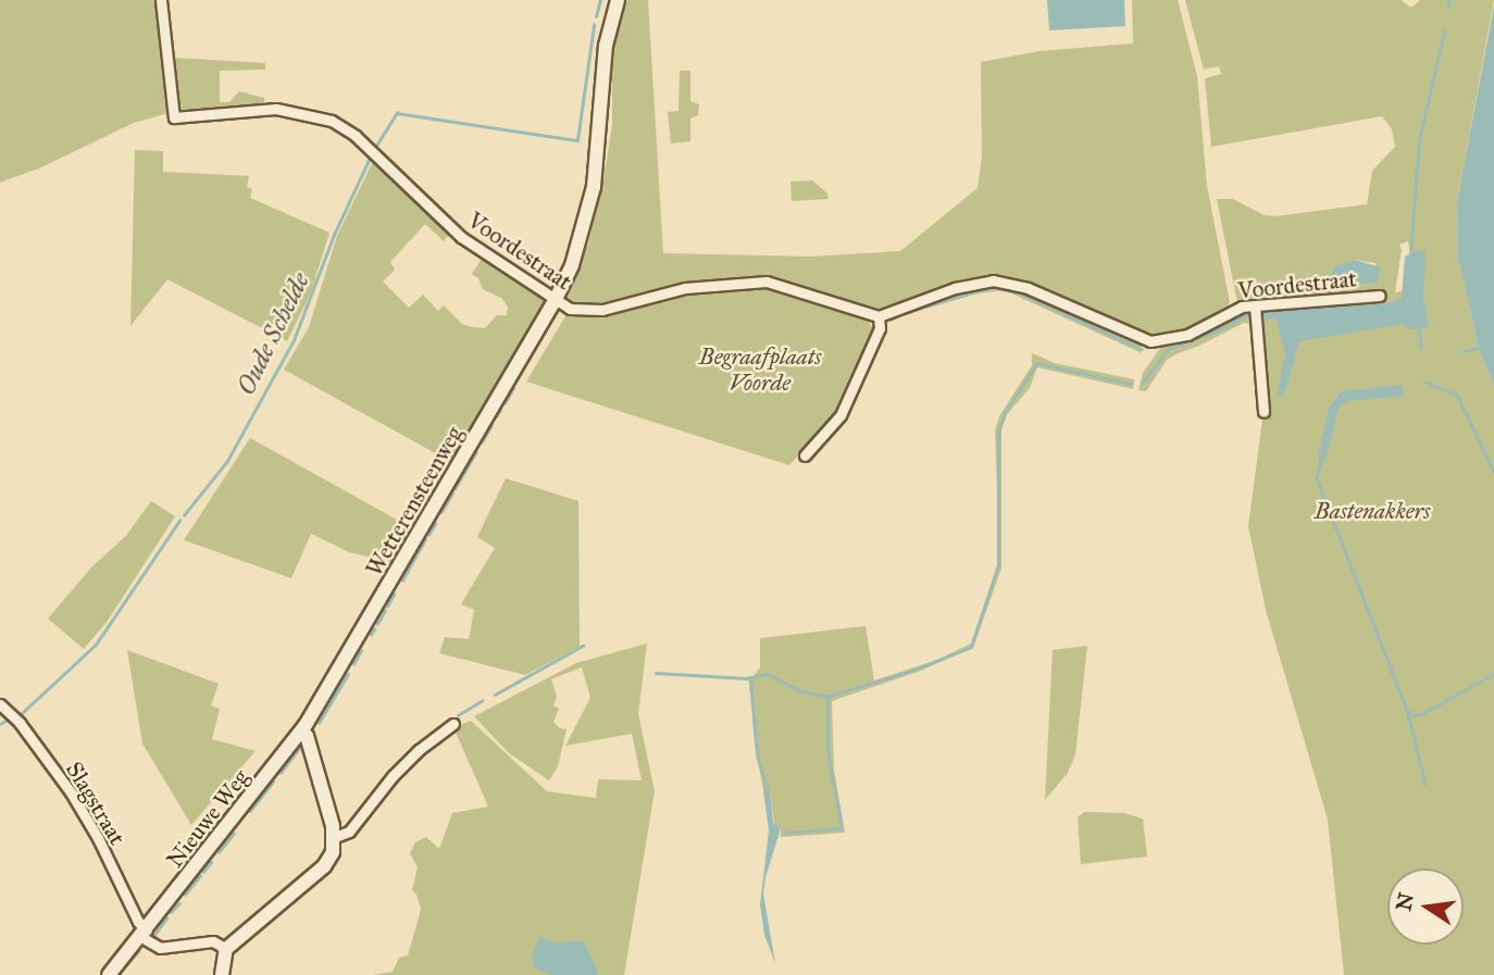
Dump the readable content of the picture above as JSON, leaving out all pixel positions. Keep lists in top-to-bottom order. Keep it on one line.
{"streets":{"street":["Voordestraat","Wetterensteenweg","Slagstraat","Nieuwe Weg"]},"crossings":[["Voordestraat","Wetterensteenweg"],["Wetterensteenweg","Nieuwe Weg"],["Slagstraat","Nieuwe Weg"]],"water":["Oude Schelde"],"parks":["Begraafplaats Voorde","Bastenakkers"],"north":"left"}
